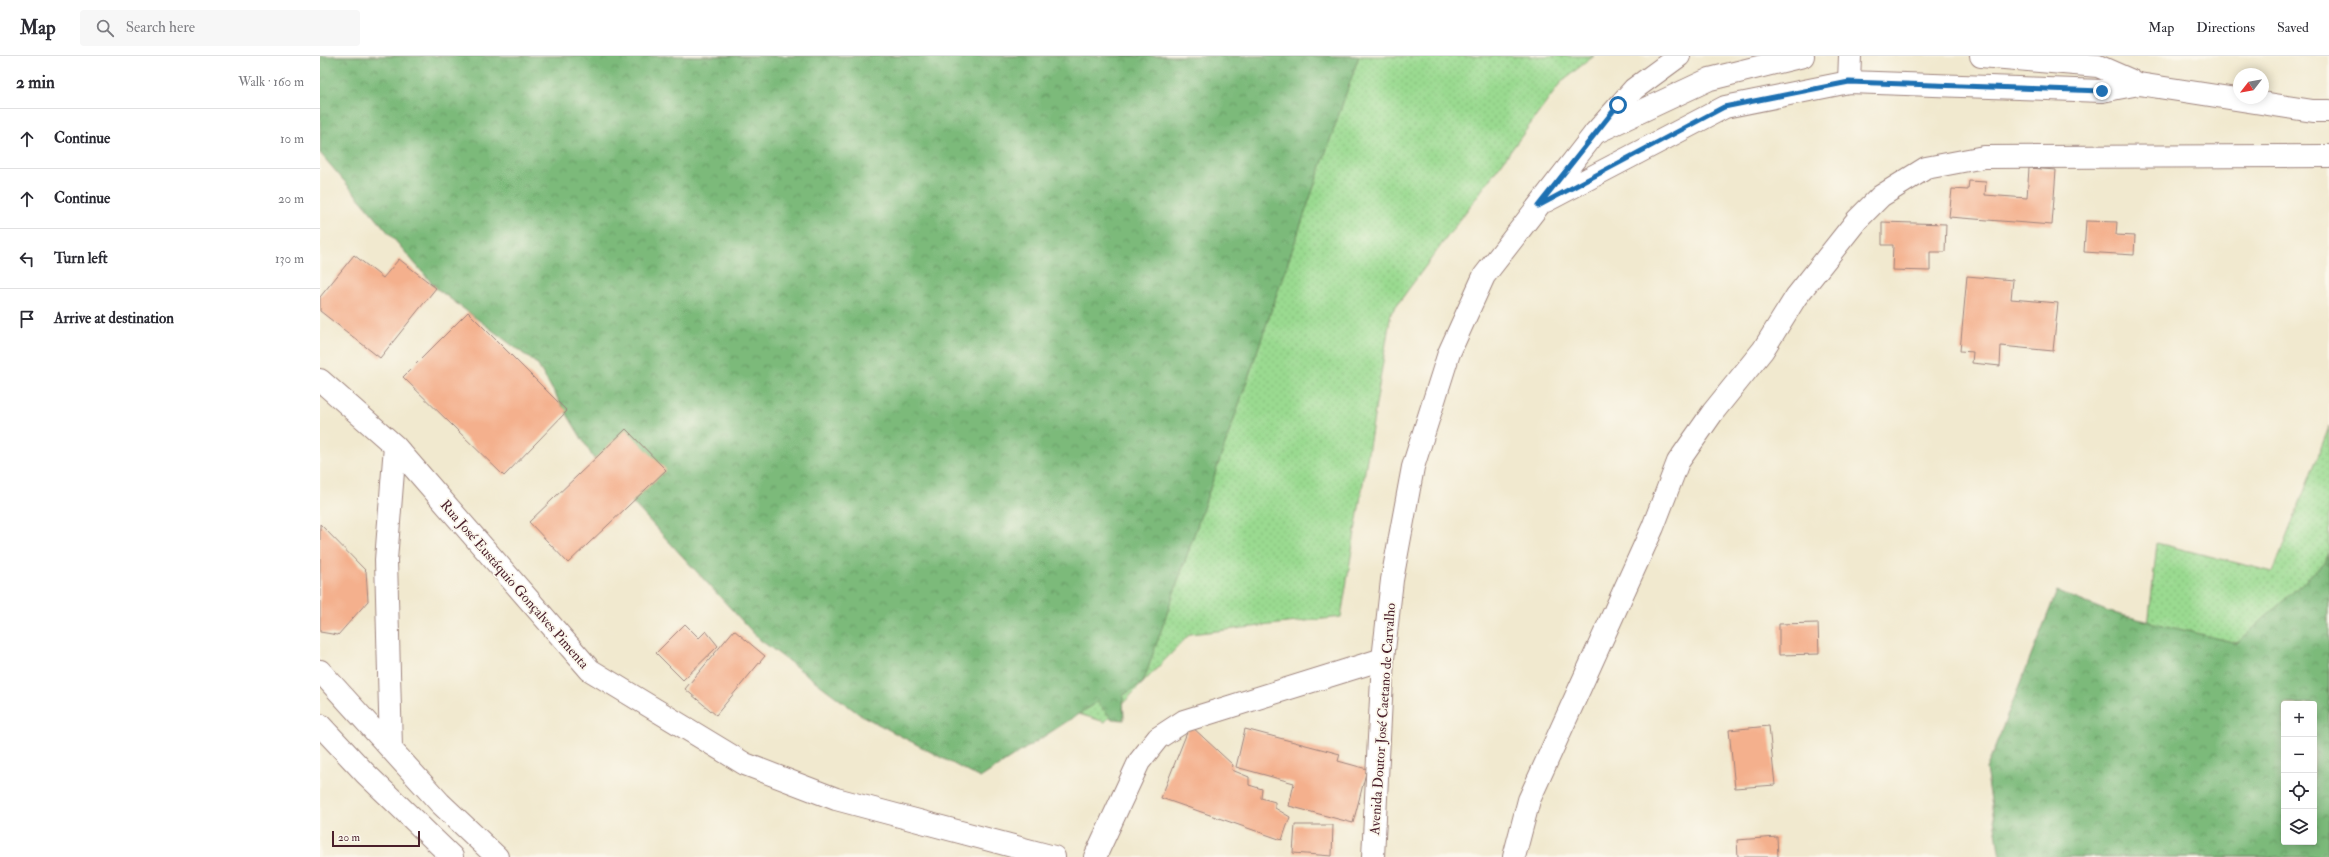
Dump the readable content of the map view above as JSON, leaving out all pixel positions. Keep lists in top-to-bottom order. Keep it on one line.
{"streets":{"street":["Rua José Eustáquio Gonçalves Pimenta","Avenida Doutor José Caetano de Carvalho"]},"scale_bar":"20 m","north":"bottom left","page":{"header":"Map","search":"Search here","nav":["Map","Directions","Saved"],"heading":["2 min","Walk · 160 m"],"list":[["Continue","10 m"],["Continue","20 m"],["Turn left","130 m"],"Arrive at destination"],"map_buttons":["+","−"],"scale":"20 m"}}
